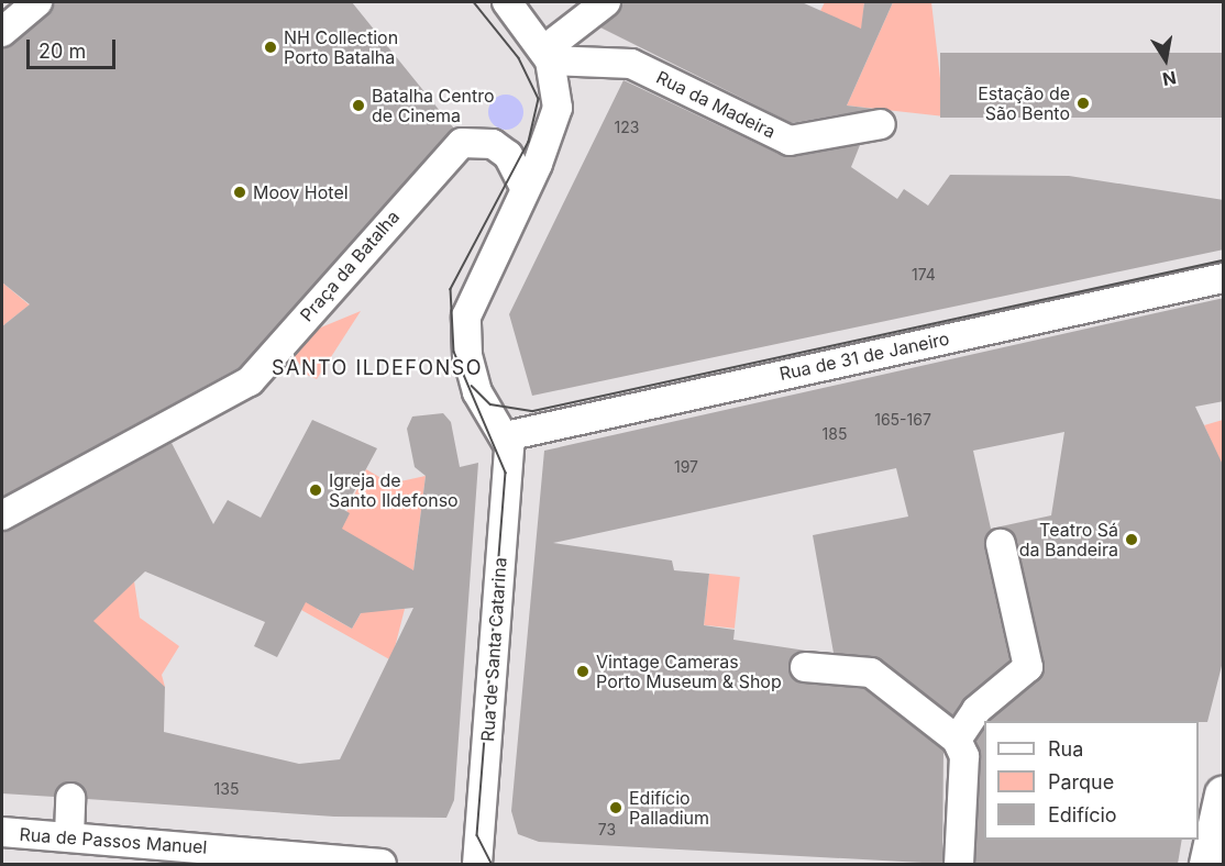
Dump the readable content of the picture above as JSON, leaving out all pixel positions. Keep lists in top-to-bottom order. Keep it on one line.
{"streets":{"street":["Rua da Madeira","Praça da Batalha","Rua de 31 de Janeiro","Rua de Santa Catarina","Rua de Passos Manuel"]},"crossings":[["Rua de 31 de Janeiro","Rua de Santa Catarina"]],"districts":["SANTO ILDEFONSO"],"places":["NH Collection Porto Batalha","Estação de São Bento","Batalha Centro de Cinema","Moov Hotel","Igreja de Santo Ildefonso","Teatro Sá da Bandeira","Vintage Cameras Porto Museum & Shop","Edifício Palladium"],"house_numbers":["123","174","165-167","185","197","135","73"],"legend":["Rua","Parque","Edifício"],"scale_bar":"20 m","north":"bottom"}
